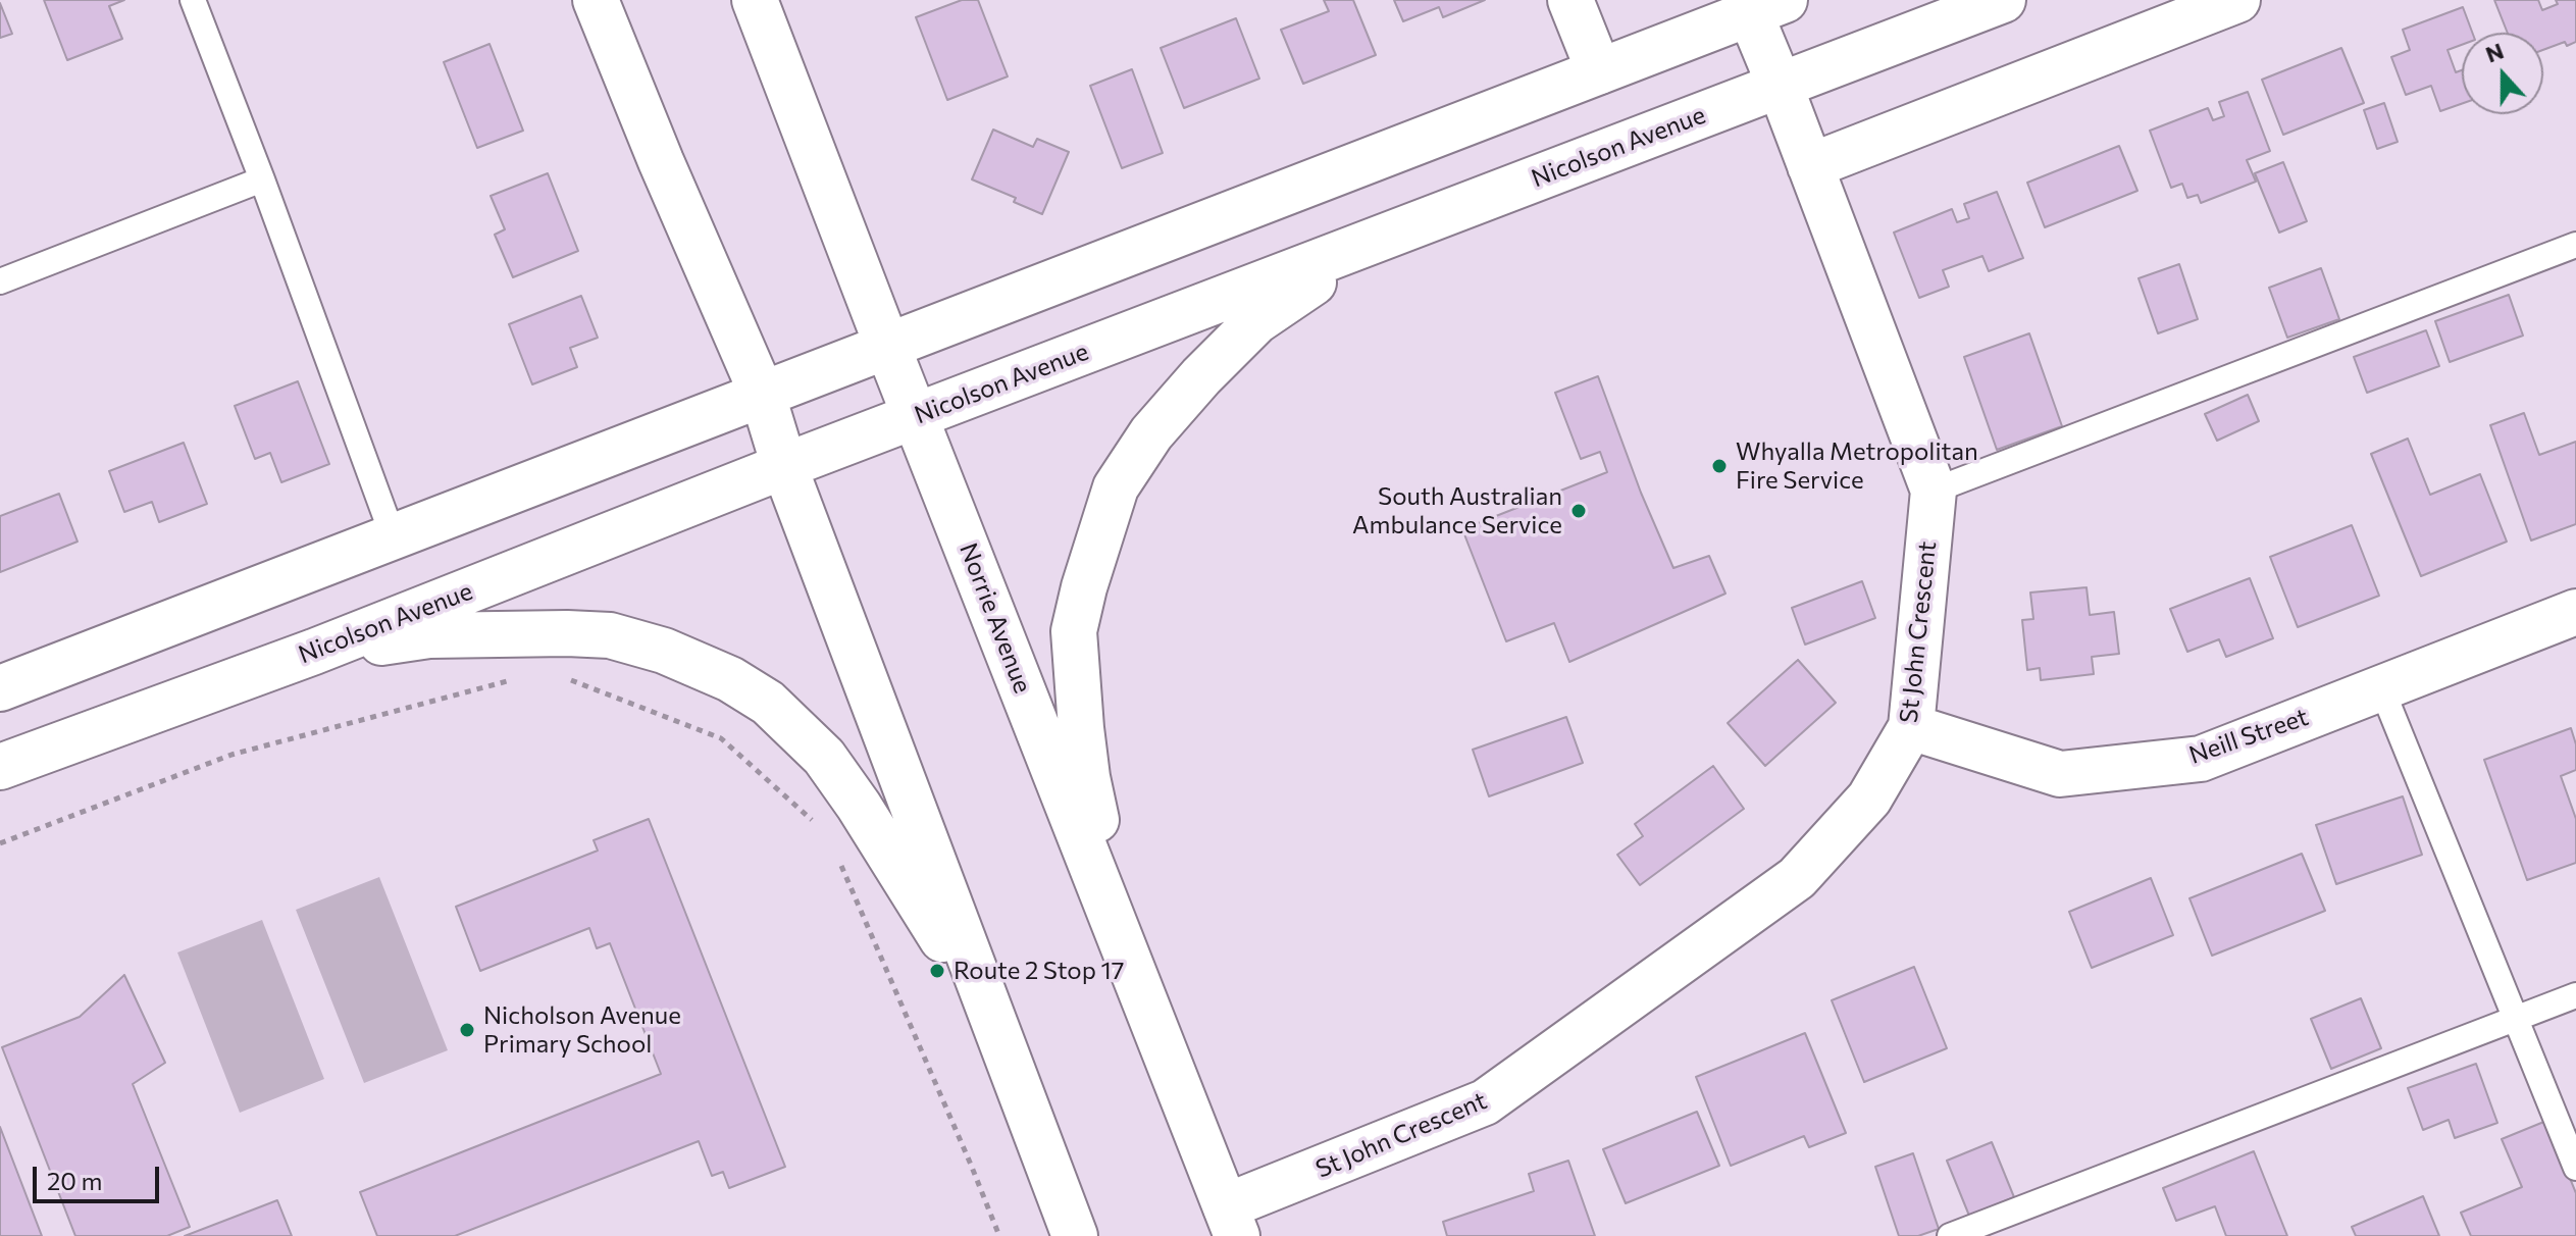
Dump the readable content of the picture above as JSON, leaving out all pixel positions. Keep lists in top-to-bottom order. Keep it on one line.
{"streets":{"main road":["Nicolson Avenue","Norrie Avenue","St John Crescent","Neill Street"]},"crossings":[["Nicolson Avenue","Norrie Avenue"],["Nicolson Avenue","St John Crescent"],["Norrie Avenue","St John Crescent"],["St John Crescent","Neill Street"]],"places":["Whyalla Metropolitan Fire Service","South Australian Ambulance Service","Route 2 Stop 17","Nicholson Avenue Primary School"],"scale_bar":"20 m","north":"top"}
